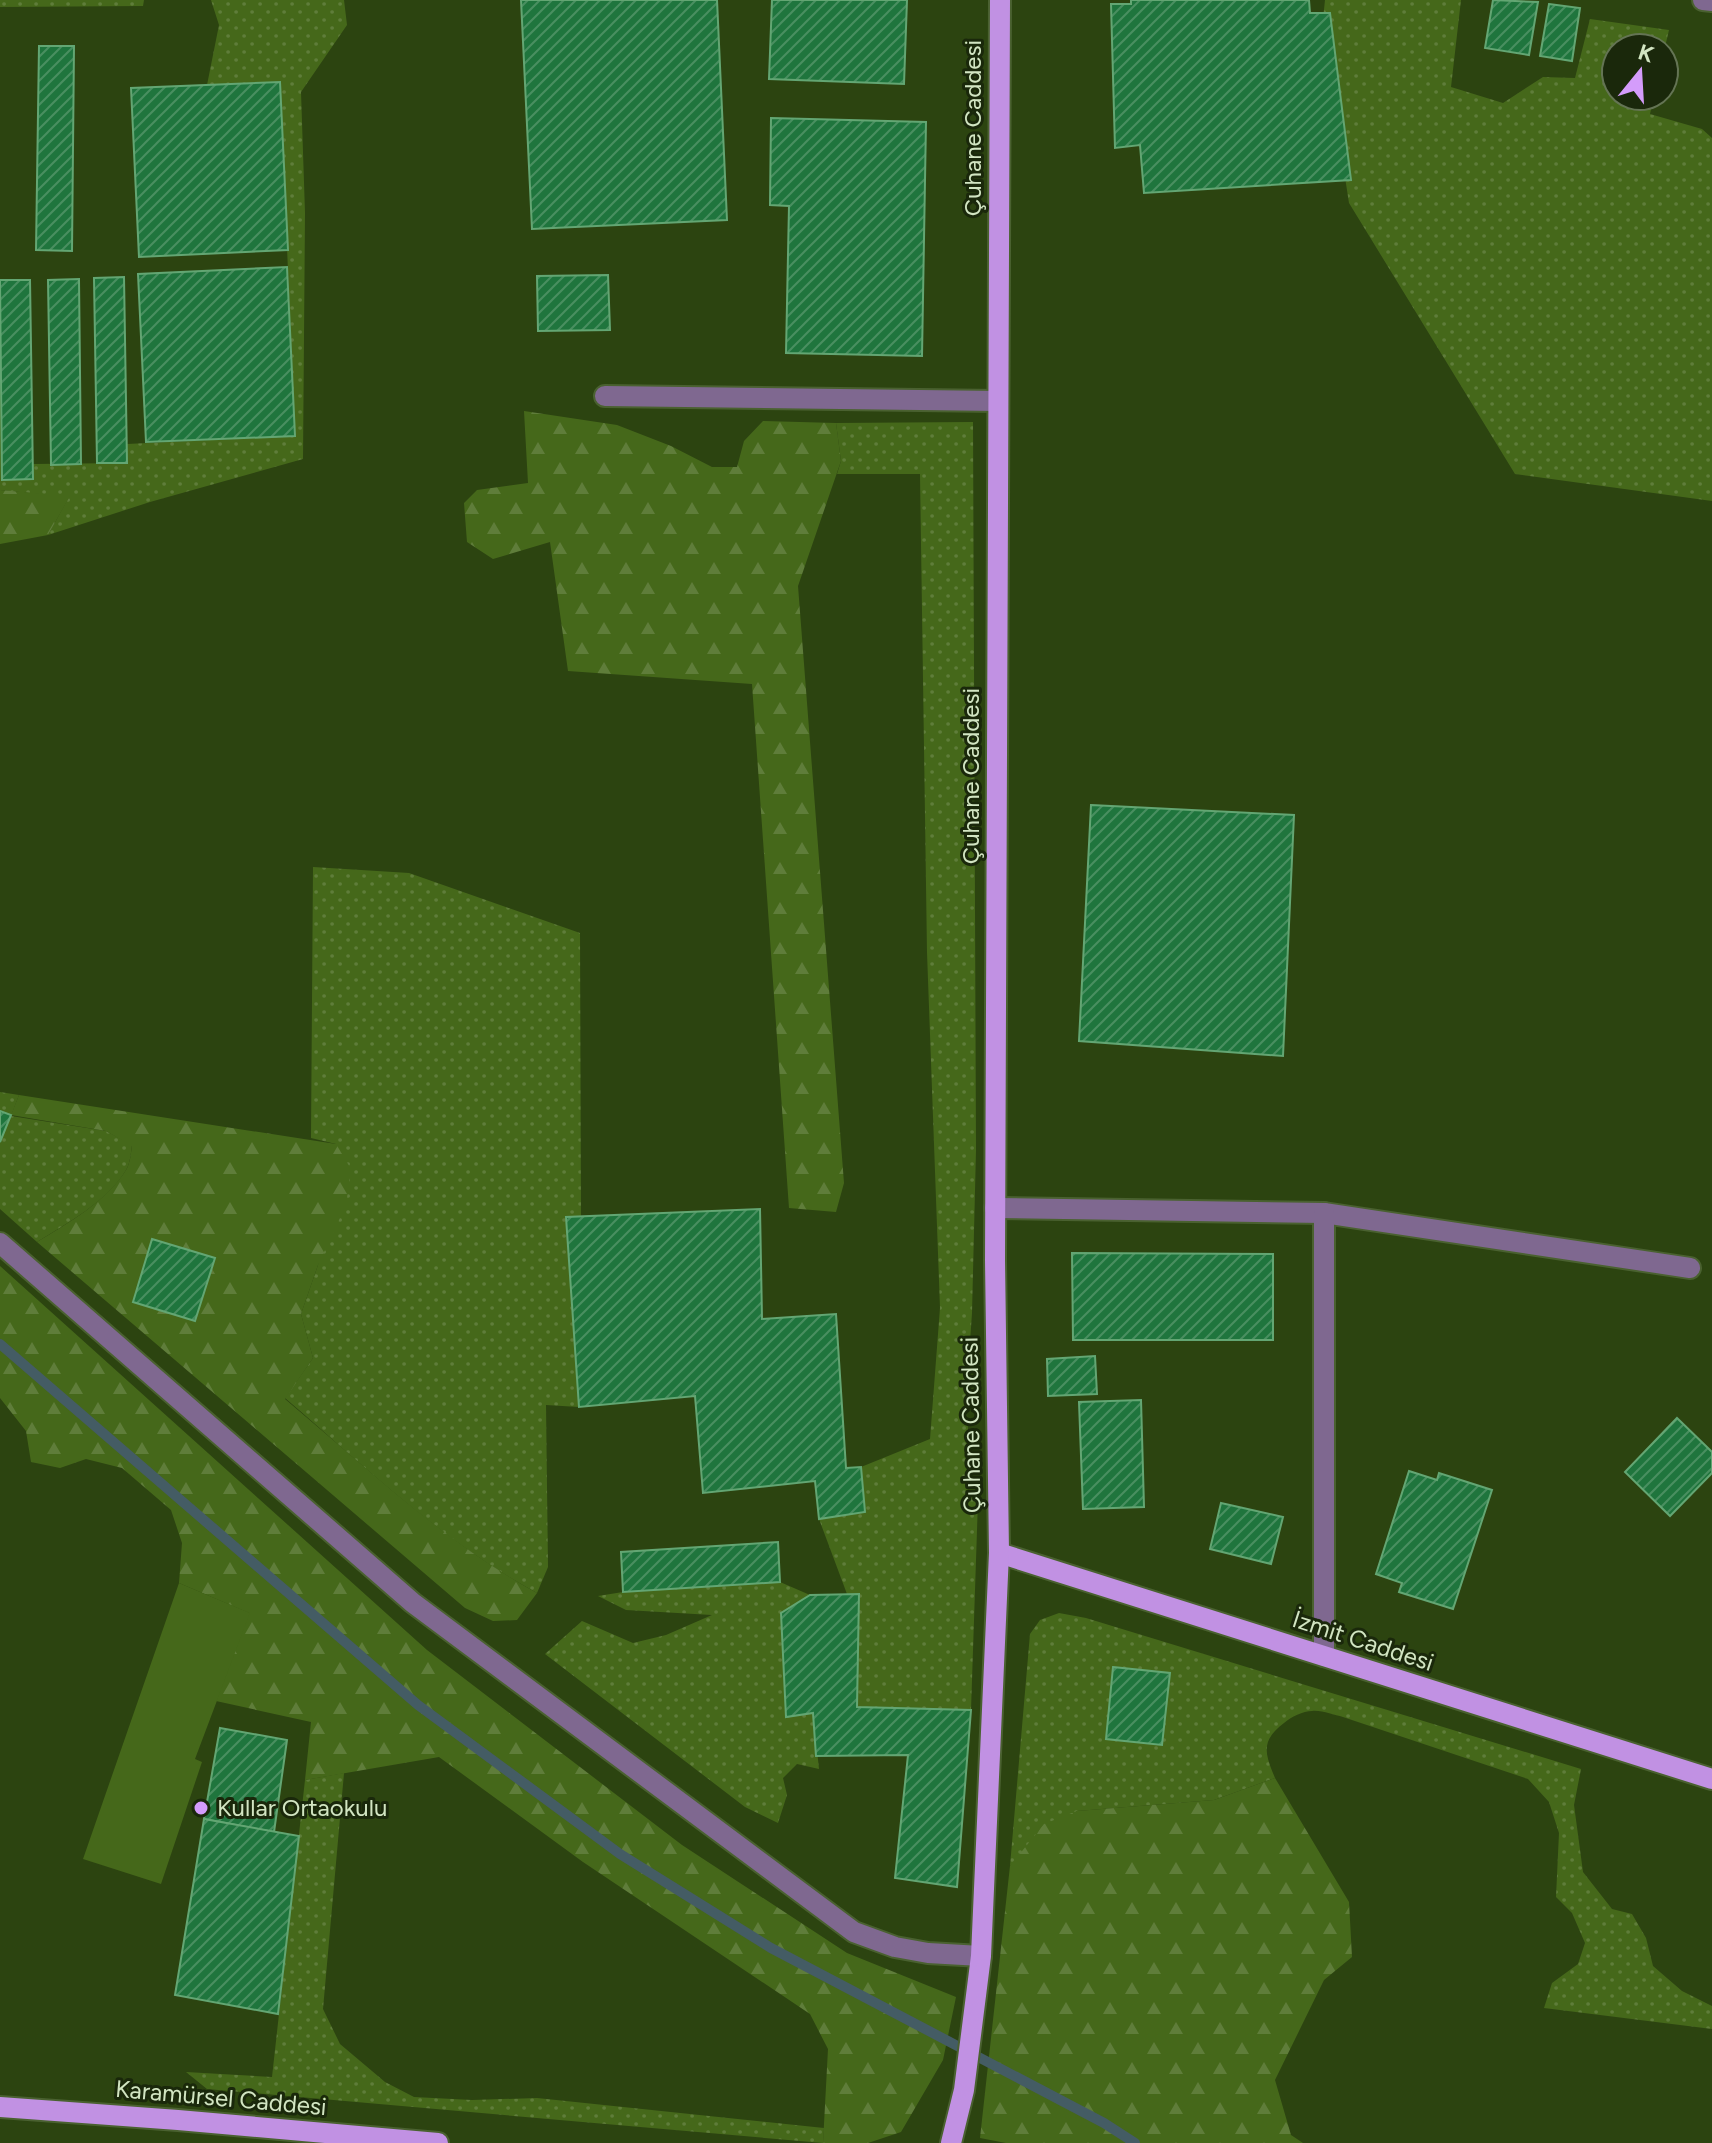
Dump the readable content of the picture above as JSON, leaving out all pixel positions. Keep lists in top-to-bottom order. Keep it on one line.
{"streets":{"main road":["Çuhane Caddesi","İzmit Caddesi","Karamürsel Caddesi"]},"crossings":[["Çuhane Caddesi","İzmit Caddesi"]],"places":["Kullar Ortaokulu"],"north":"top"}
